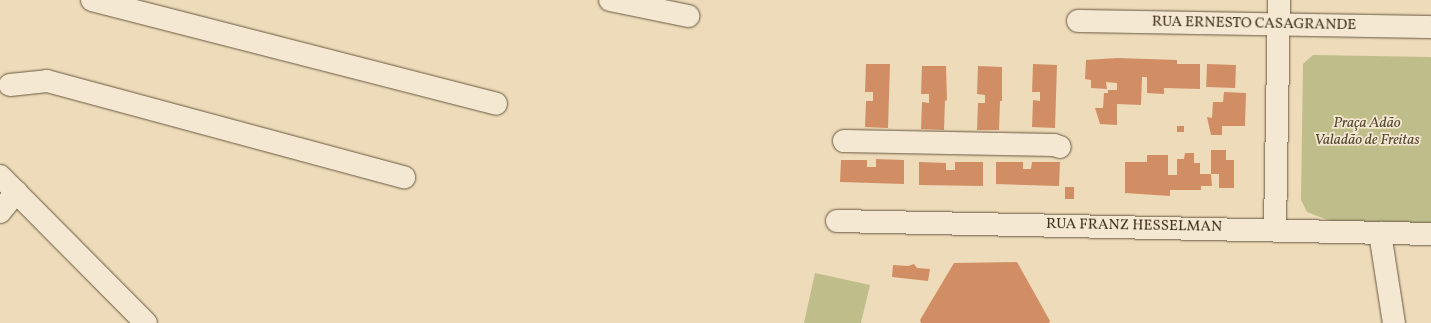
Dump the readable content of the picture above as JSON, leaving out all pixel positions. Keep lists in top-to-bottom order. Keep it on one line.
{"streets":{"street":["RUA ERNESTO CASAGRANDE","RUA FRANZ HESSELMAN"]},"parks":["Praça Adão Valadão de Freitas"]}
